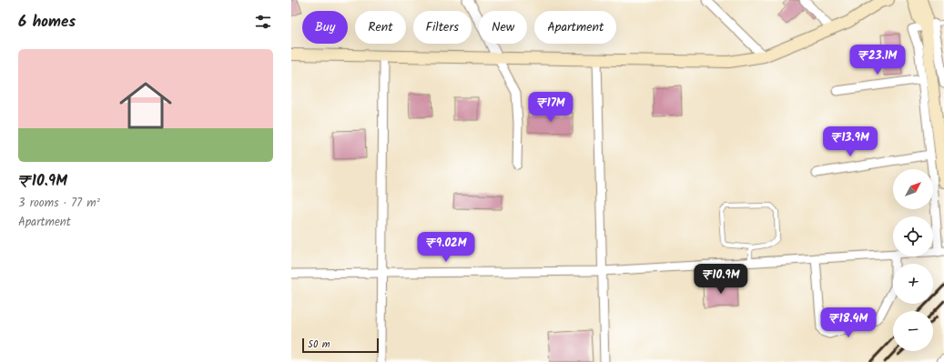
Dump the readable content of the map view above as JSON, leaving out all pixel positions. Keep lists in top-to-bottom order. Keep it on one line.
{"scale_bar":"50 m","north":"top right","page":{"heading":"6 homes","chip":["Buy","Rent","Filters","New","Apartment"],"list":[{"name":"₹10.9M","note":"3 rooms · 77 m² · Apartment"}],"price":["₹23.1M","₹17M","₹13.9M","₹9.02M","₹10.9M","₹18.4M"],"map_buttons":["+","−"],"scale":"50 m"}}
